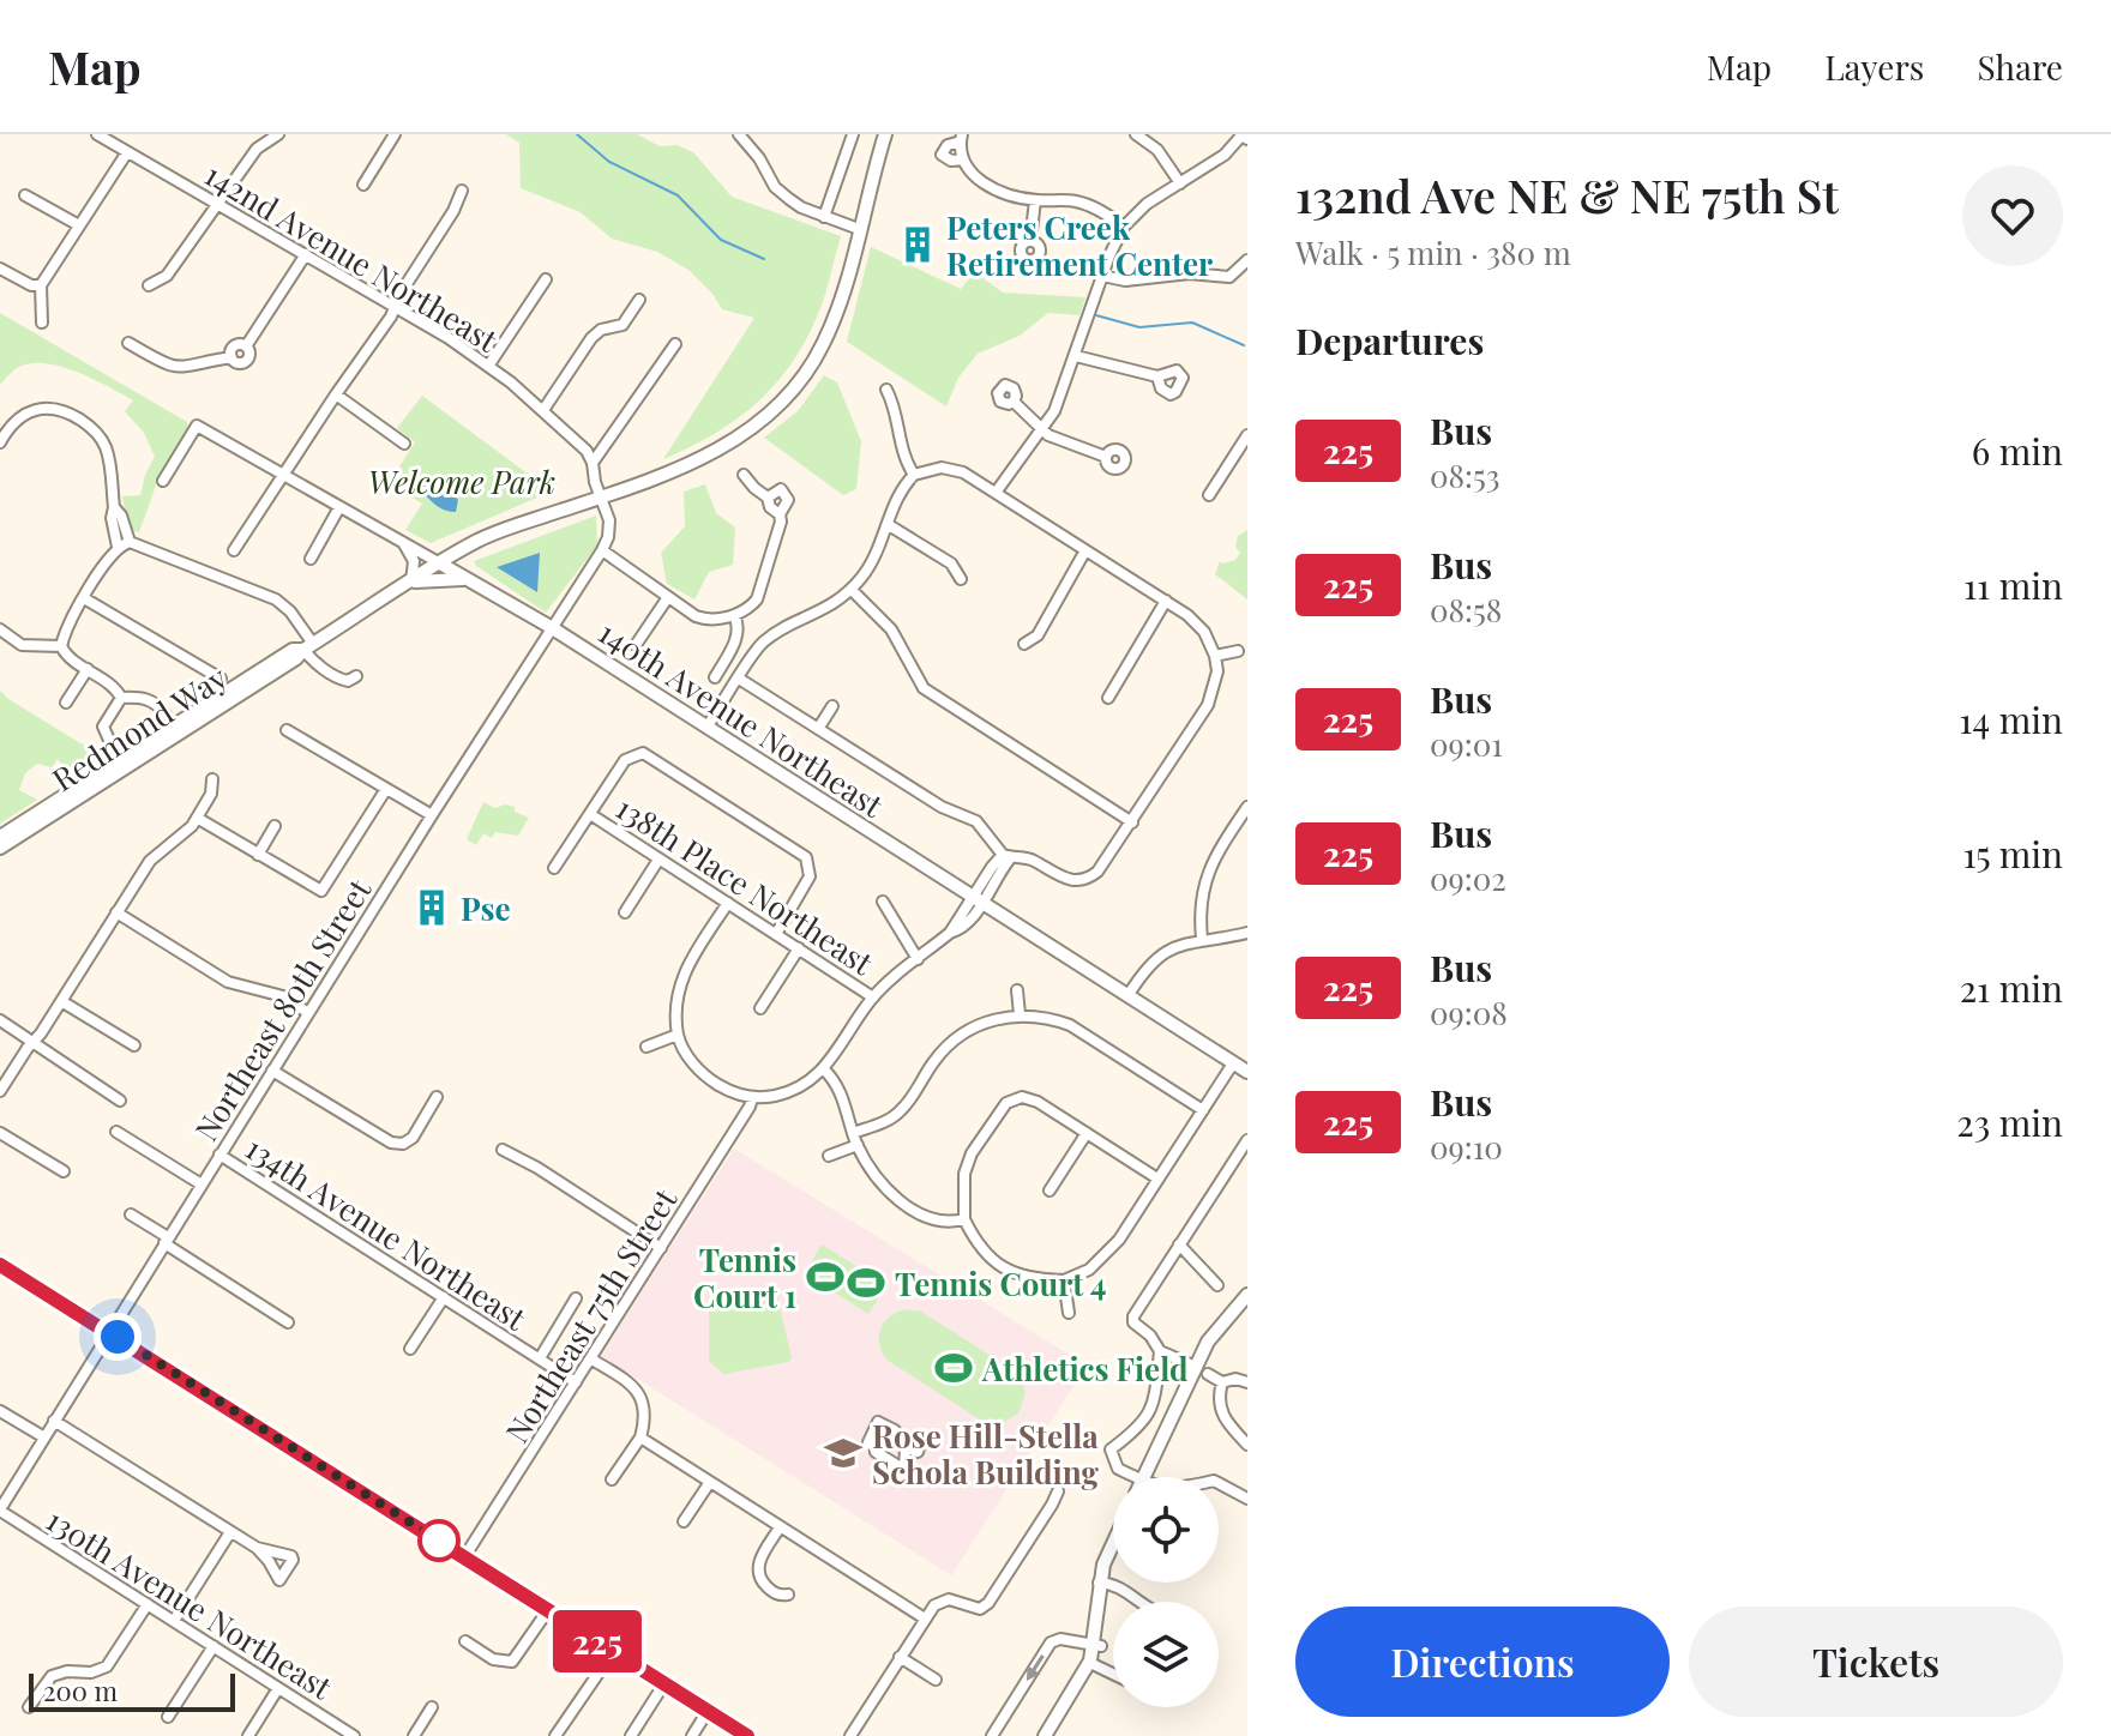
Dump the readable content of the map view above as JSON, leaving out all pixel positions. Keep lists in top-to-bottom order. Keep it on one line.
{"streets":{"main road":["140th Avenue Northeast","Redmond Way"],"street":["142nd Avenue Northeast","138th Place Northeast","Northeast 80th Street","134th Avenue Northeast","Northeast 75th Street","130th Avenue Northeast"]},"crossings":[["142nd Avenue Northeast","Redmond Way"],["142nd Avenue Northeast","Northeast 80th Street"],["140th Avenue Northeast","Redmond Way"],["140th Avenue Northeast","Northeast 80th Street"],["138th Place Northeast","Northeast 75th Street"],["Northeast 80th Street","134th Avenue Northeast"],["Northeast 80th Street","130th Avenue Northeast"],["134th Avenue Northeast","Northeast 75th Street"]],"parks":["Welcome Park"],"places":{"building":["Peters Creek Retirement Center","Pse"],"sports":["Tennis Court 1","Tennis Court 4","Athletics Field"],"school or university":["Rose Hill-Stella Schola Building"]},"lines":["bus line 225"],"scale_bar":"200 m","page":{"header":"Map","nav":["Map","Layers","Share"],"on_map":"225","heading":[["132nd Ave NE & NE 75th St","Walk · 5 min · 380 m"],"Departures"],"list":[{"mark":"225","name":"Bus","note":"08:53","value":"6 min"},{"mark":"225","name":"Bus","note":"08:58","value":"11 min"},{"mark":"225","name":"Bus","note":"09:01","value":"14 min"},{"mark":"225","name":"Bus","note":"09:02","value":"15 min"},{"mark":"225","name":"Bus","note":"09:08","value":"21 min"},{"mark":"225","name":"Bus","note":"09:10","value":"23 min"}],"buttons":["Directions","Tickets"],"scale":"200 m"}}
